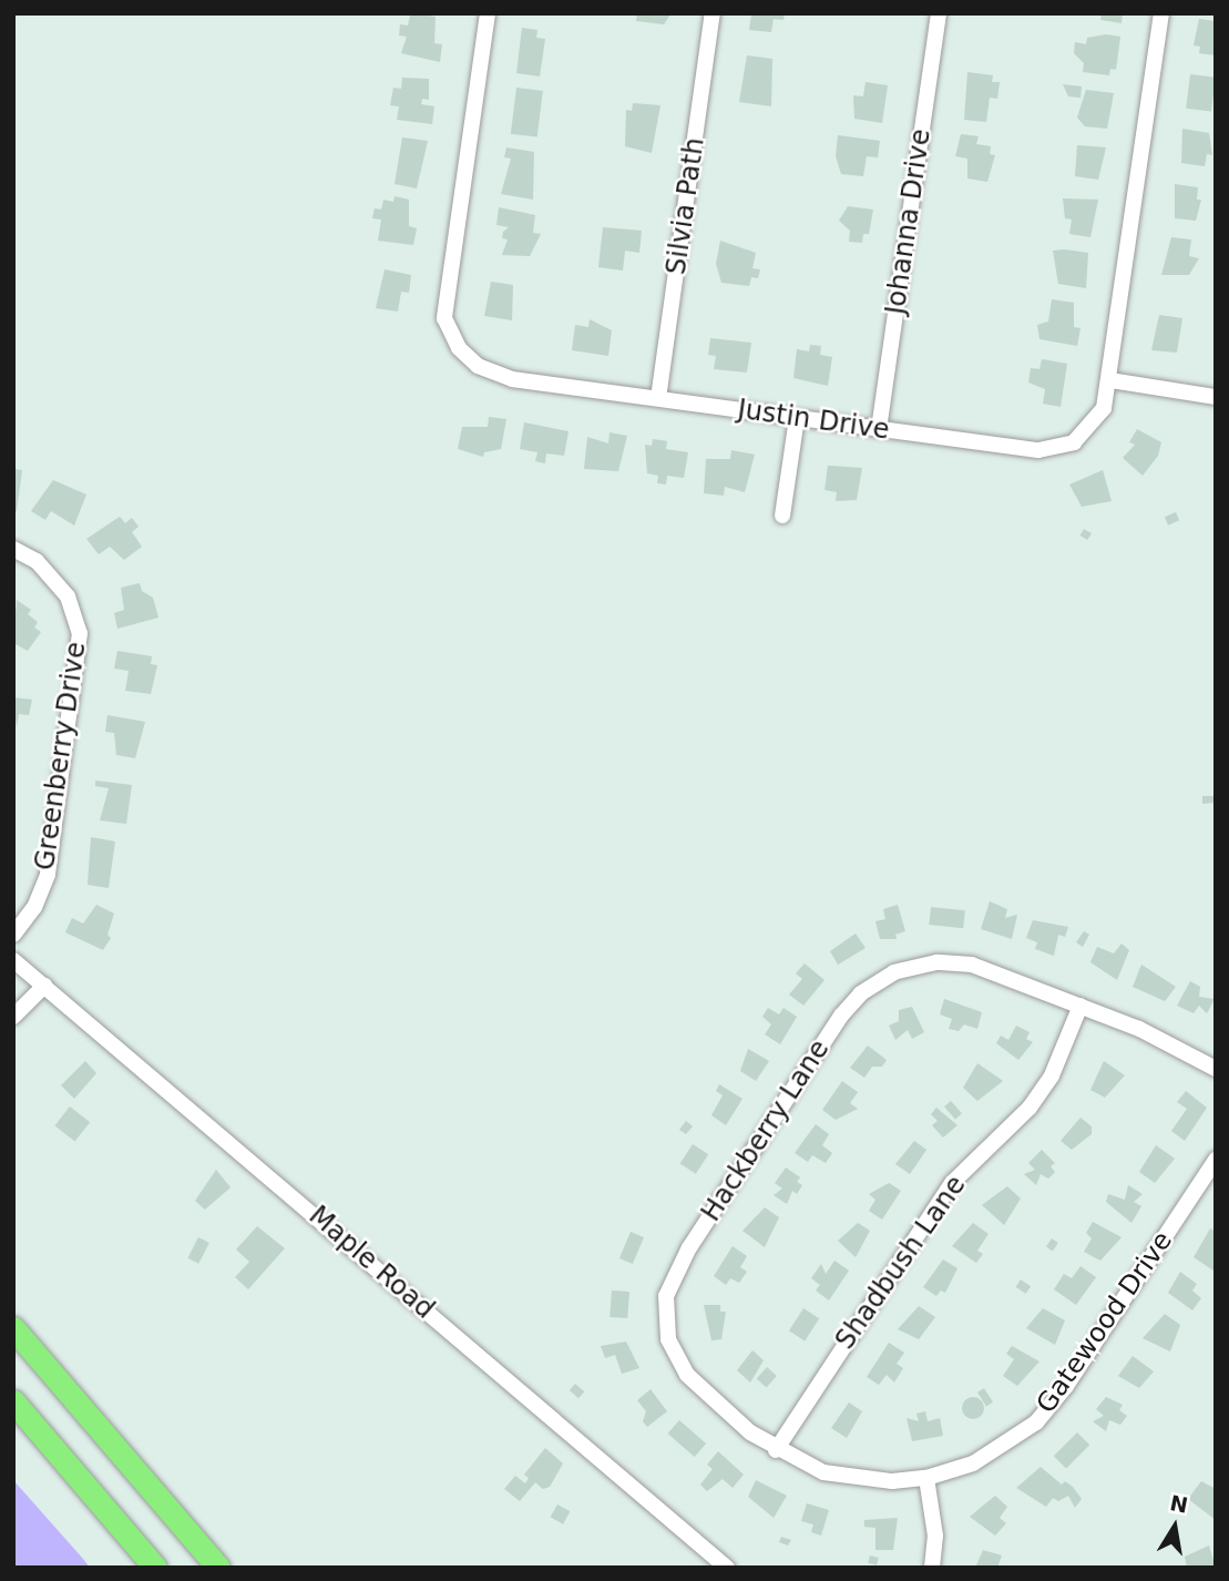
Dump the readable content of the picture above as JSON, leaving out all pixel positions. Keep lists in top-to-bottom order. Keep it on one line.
{"streets":{"street":["Silvia Path","Johanna Drive","Justin Drive","Greenberry Drive","Hackberry Lane","Maple Road","Shadbush Lane","Gatewood Drive"]},"crossings":[["Silvia Path","Justin Drive"],["Johanna Drive","Justin Drive"],["Hackberry Lane","Shadbush Lane"],["Hackberry Lane","Gatewood Drive"]],"north":"top"}
